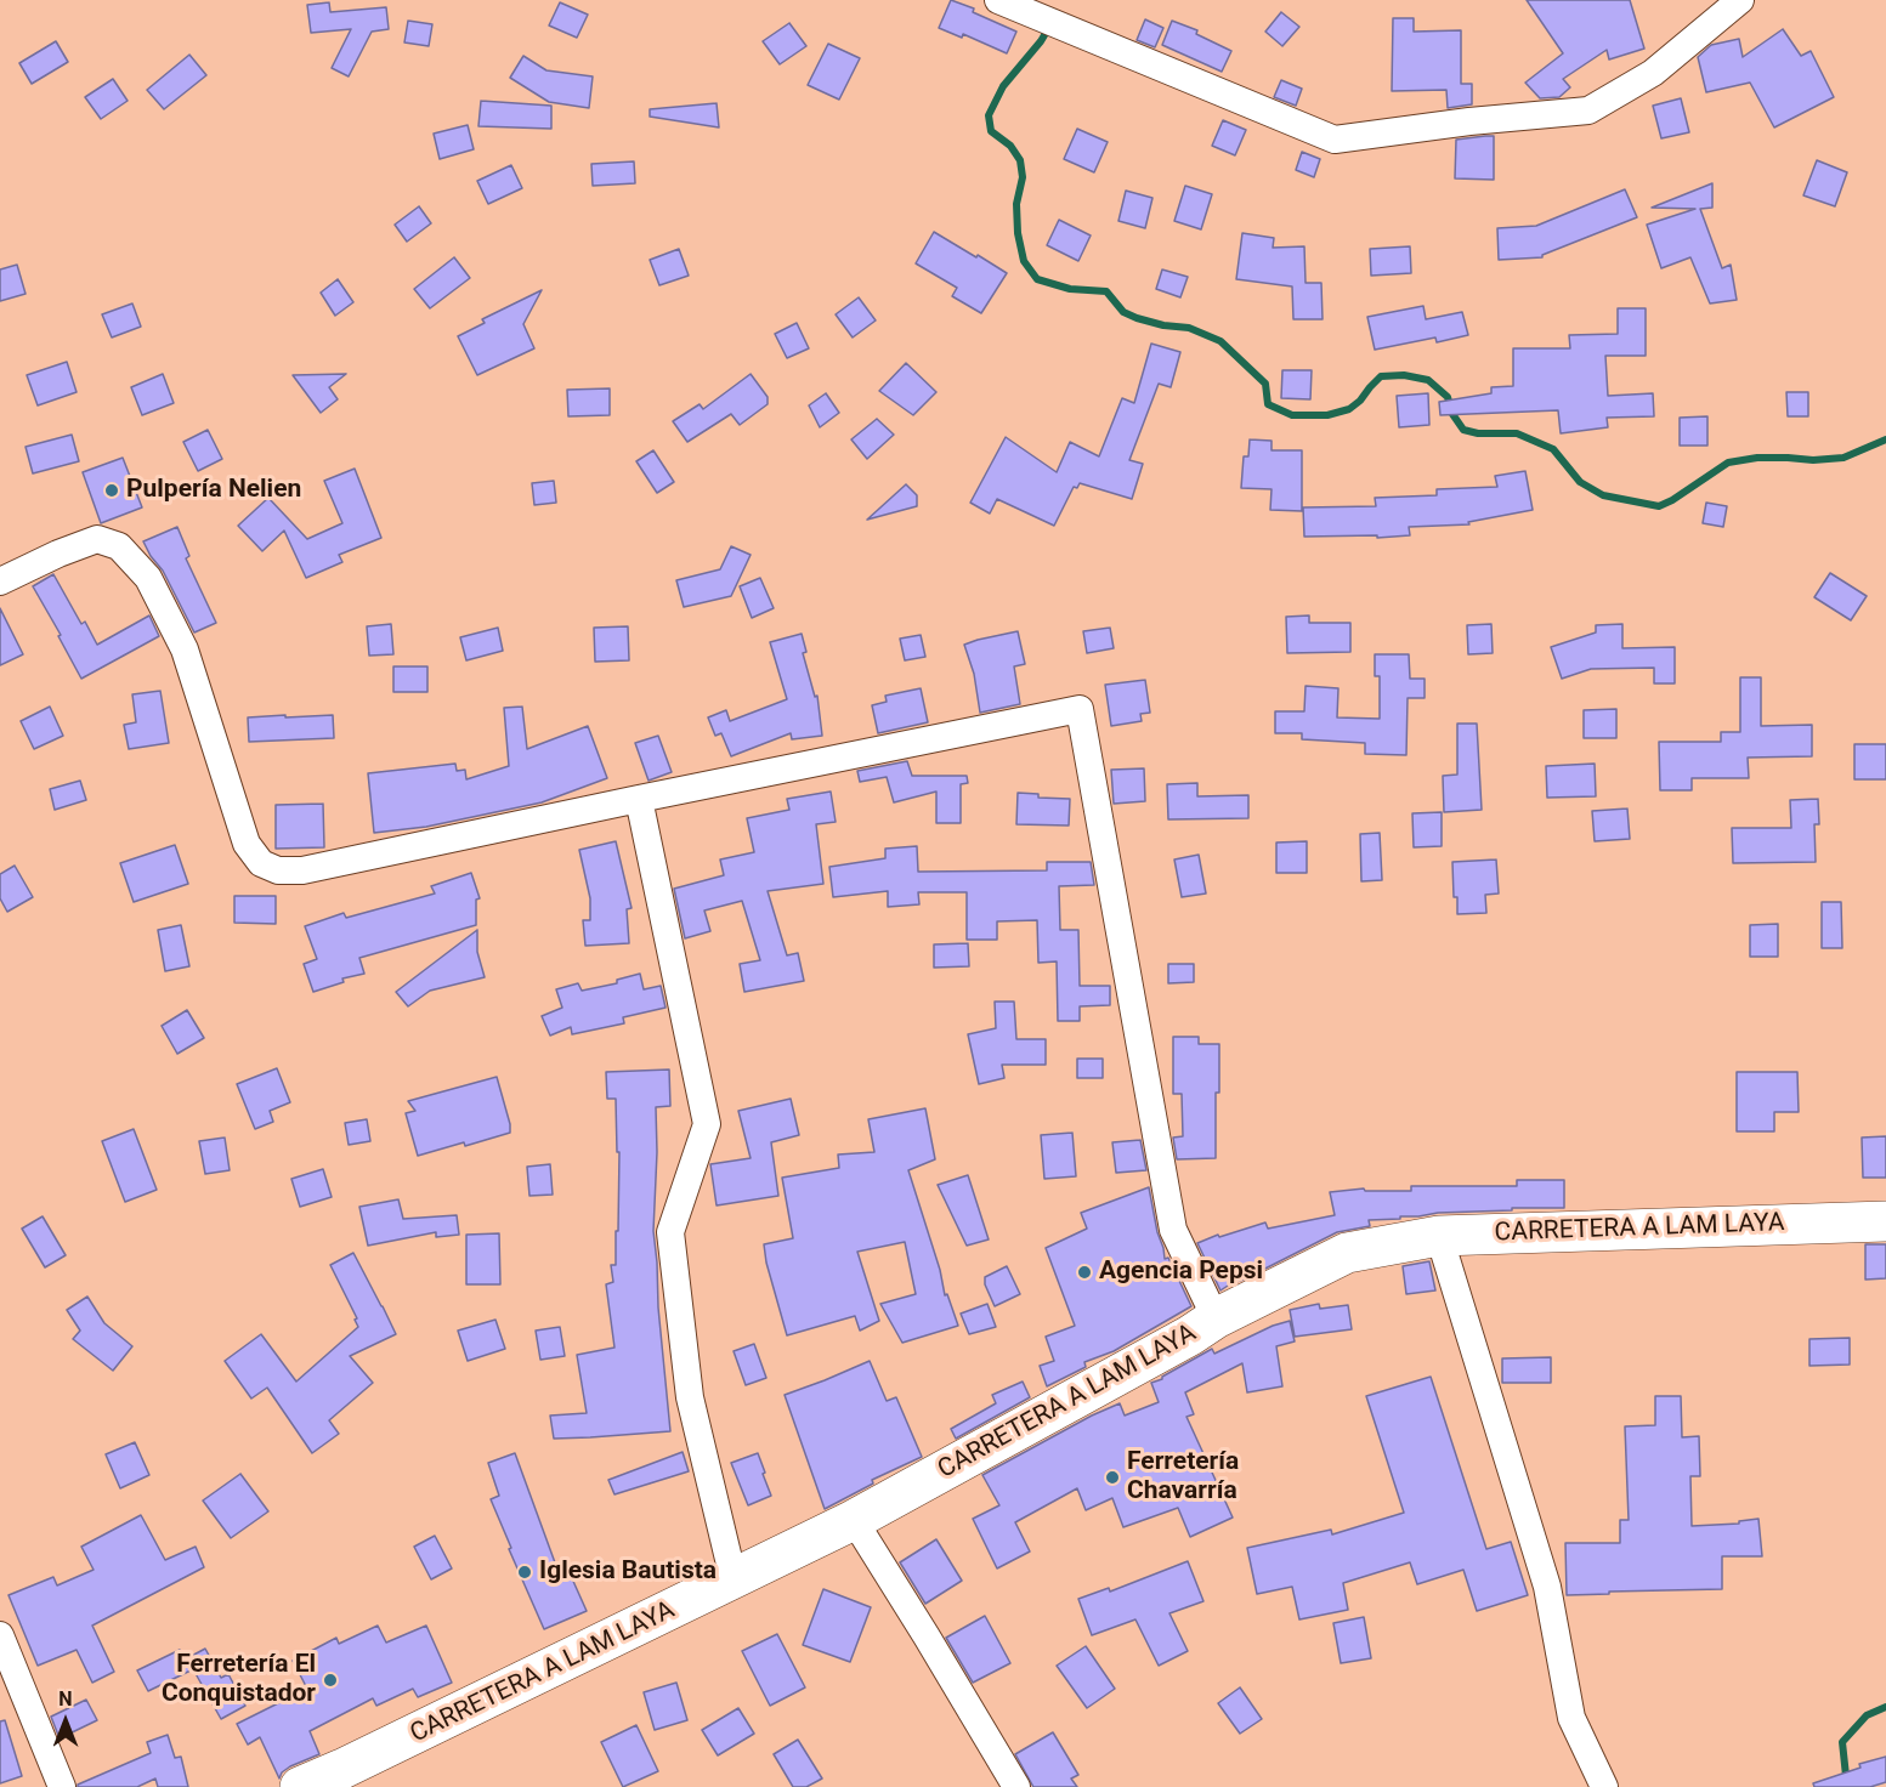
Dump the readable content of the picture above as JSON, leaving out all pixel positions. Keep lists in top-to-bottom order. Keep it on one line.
{"streets":{"main road":["CARRETERA A LAM LAYA"]},"places":["Pulpería Nelien","Agencia Pepsi","Ferretería Chavarría","Iglesia Bautista","Ferretería El Conquistador"],"north":"top"}
